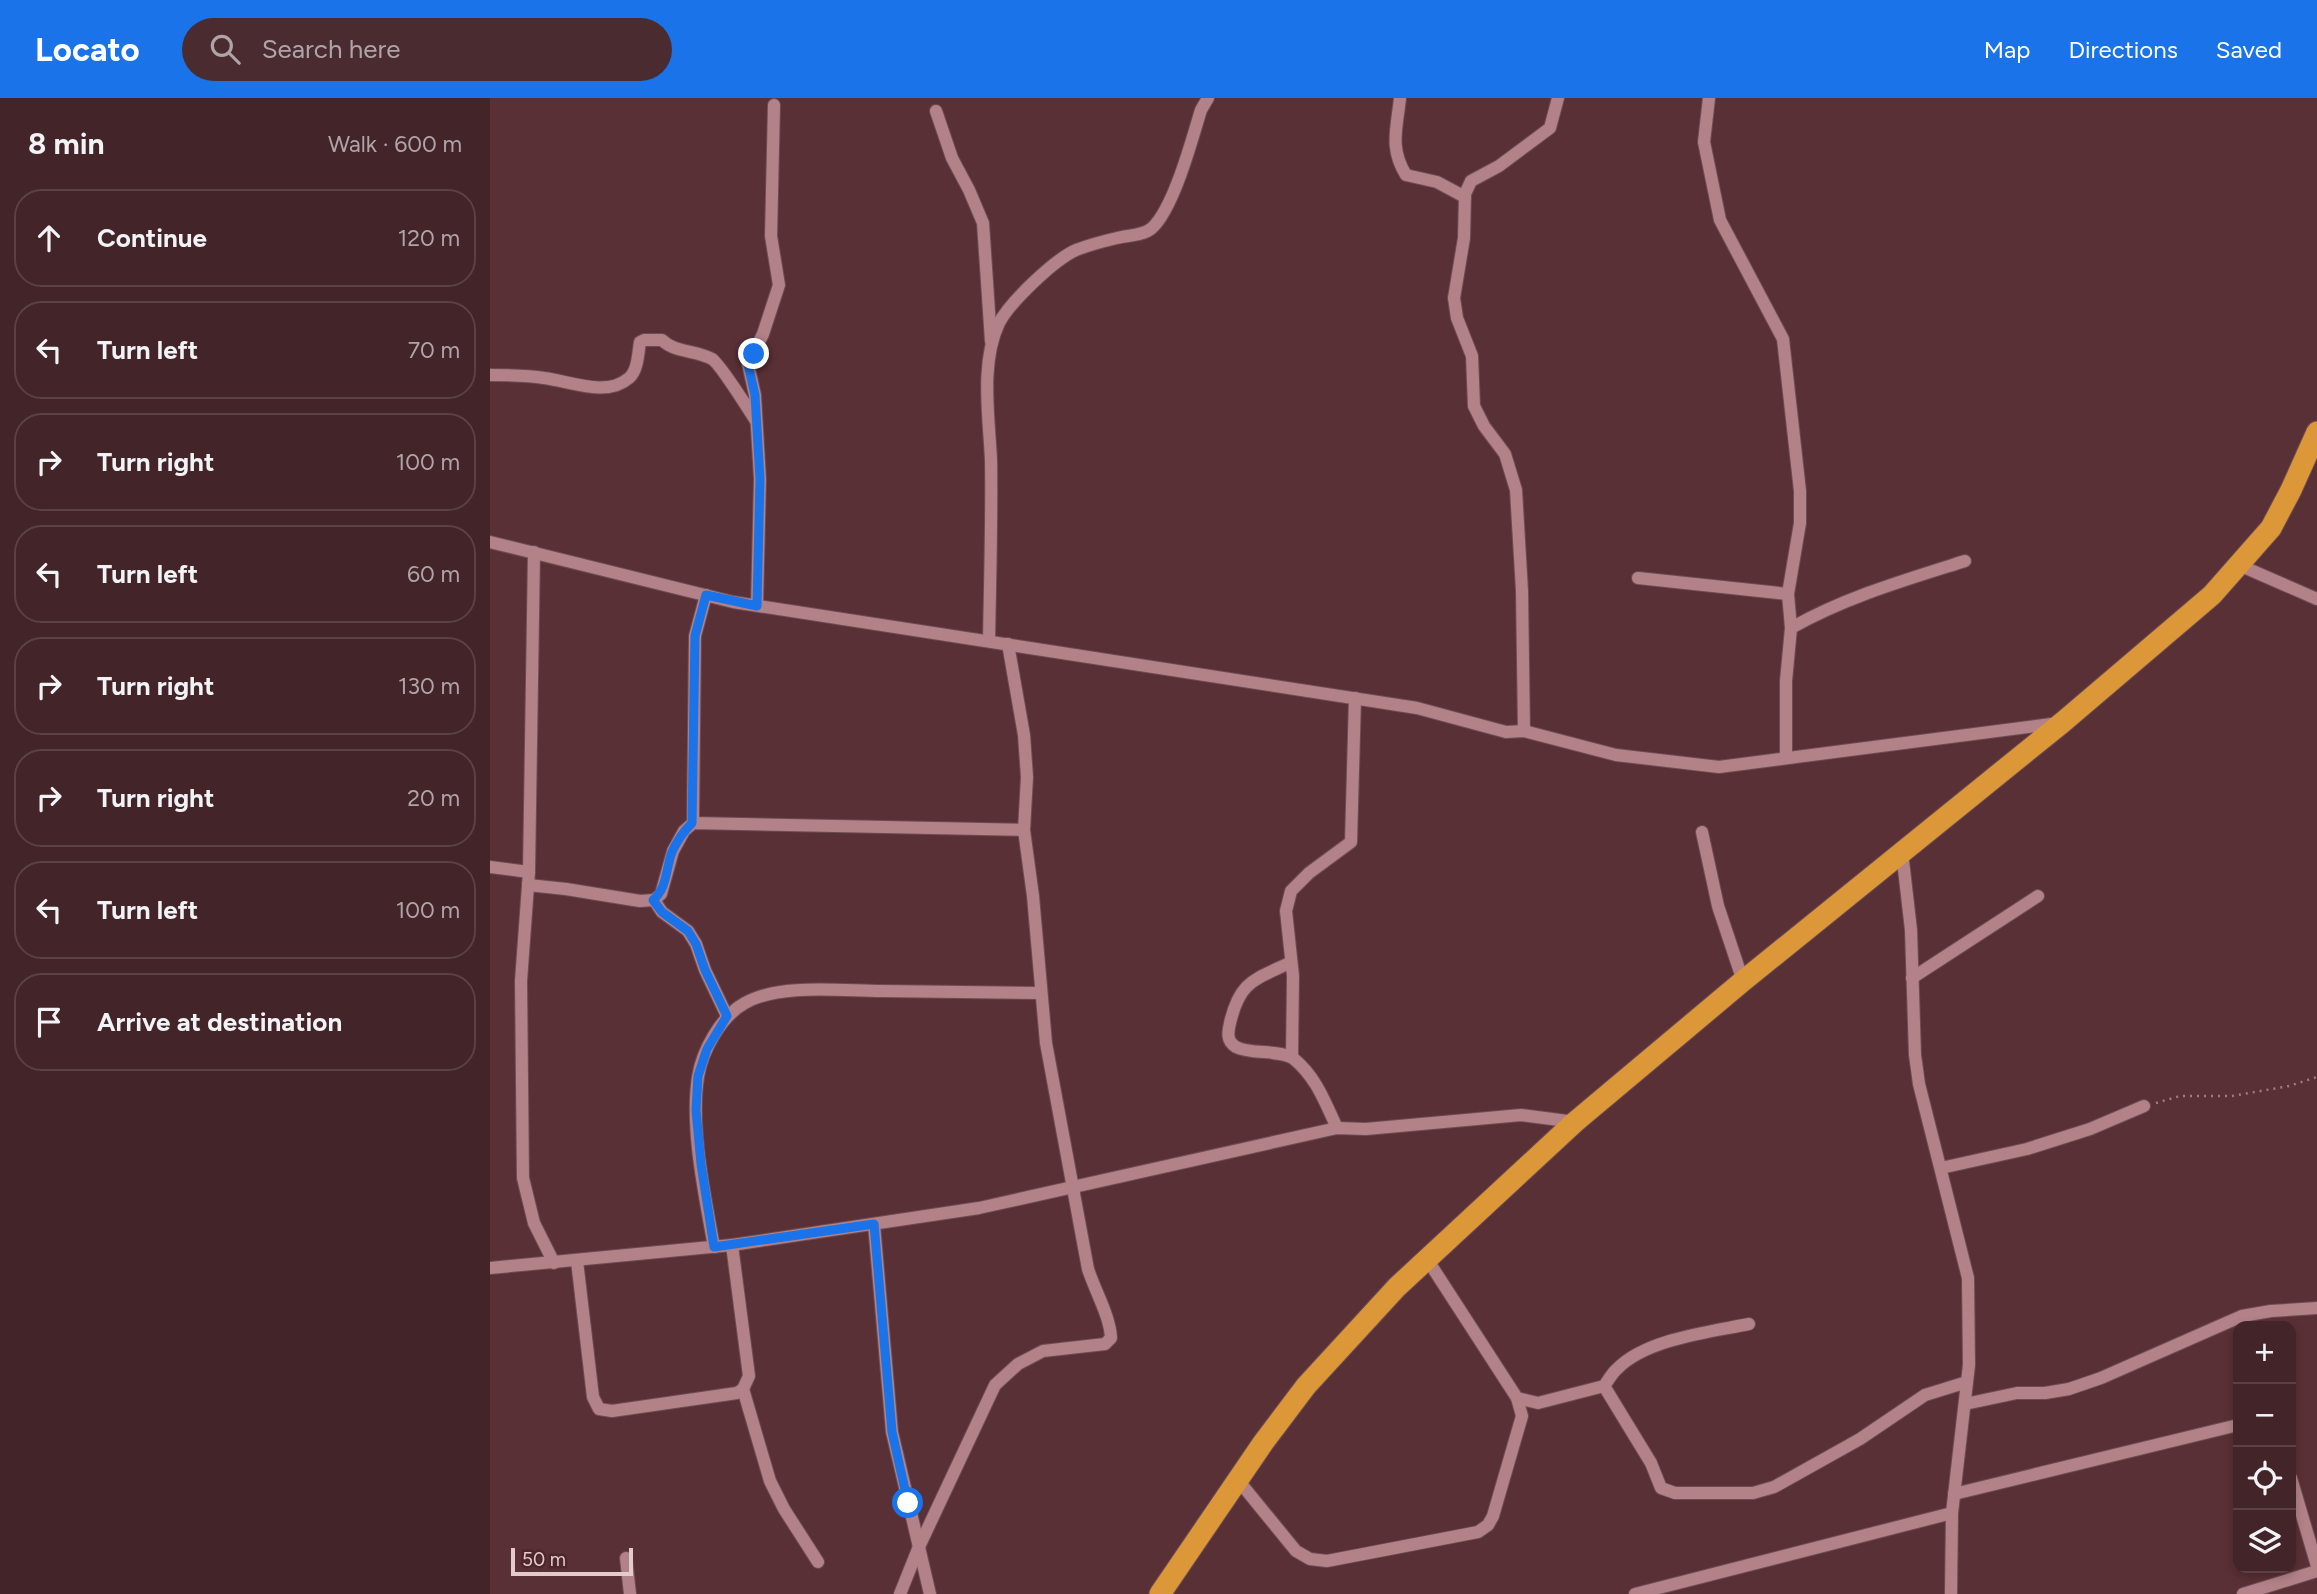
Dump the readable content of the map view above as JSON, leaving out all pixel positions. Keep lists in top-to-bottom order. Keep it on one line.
{"scale_bar":"50 m","page":{"header":"Locato","search":"Search here","nav":["Map","Directions","Saved"],"heading":["8 min","Walk · 600 m"],"list":[["Continue","120 m"],["Turn left","70 m"],["Turn right","100 m"],["Turn left","60 m"],["Turn right","130 m"],["Turn right","20 m"],["Turn left","100 m"],"Arrive at destination"],"map_buttons":["+","−"],"scale":"50 m"}}
